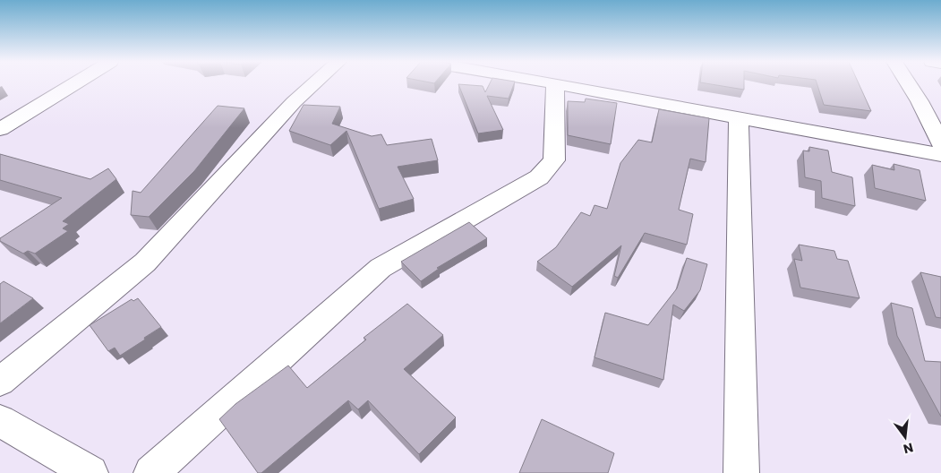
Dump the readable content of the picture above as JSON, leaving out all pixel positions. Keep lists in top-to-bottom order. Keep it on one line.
{"north":"bottom"}
